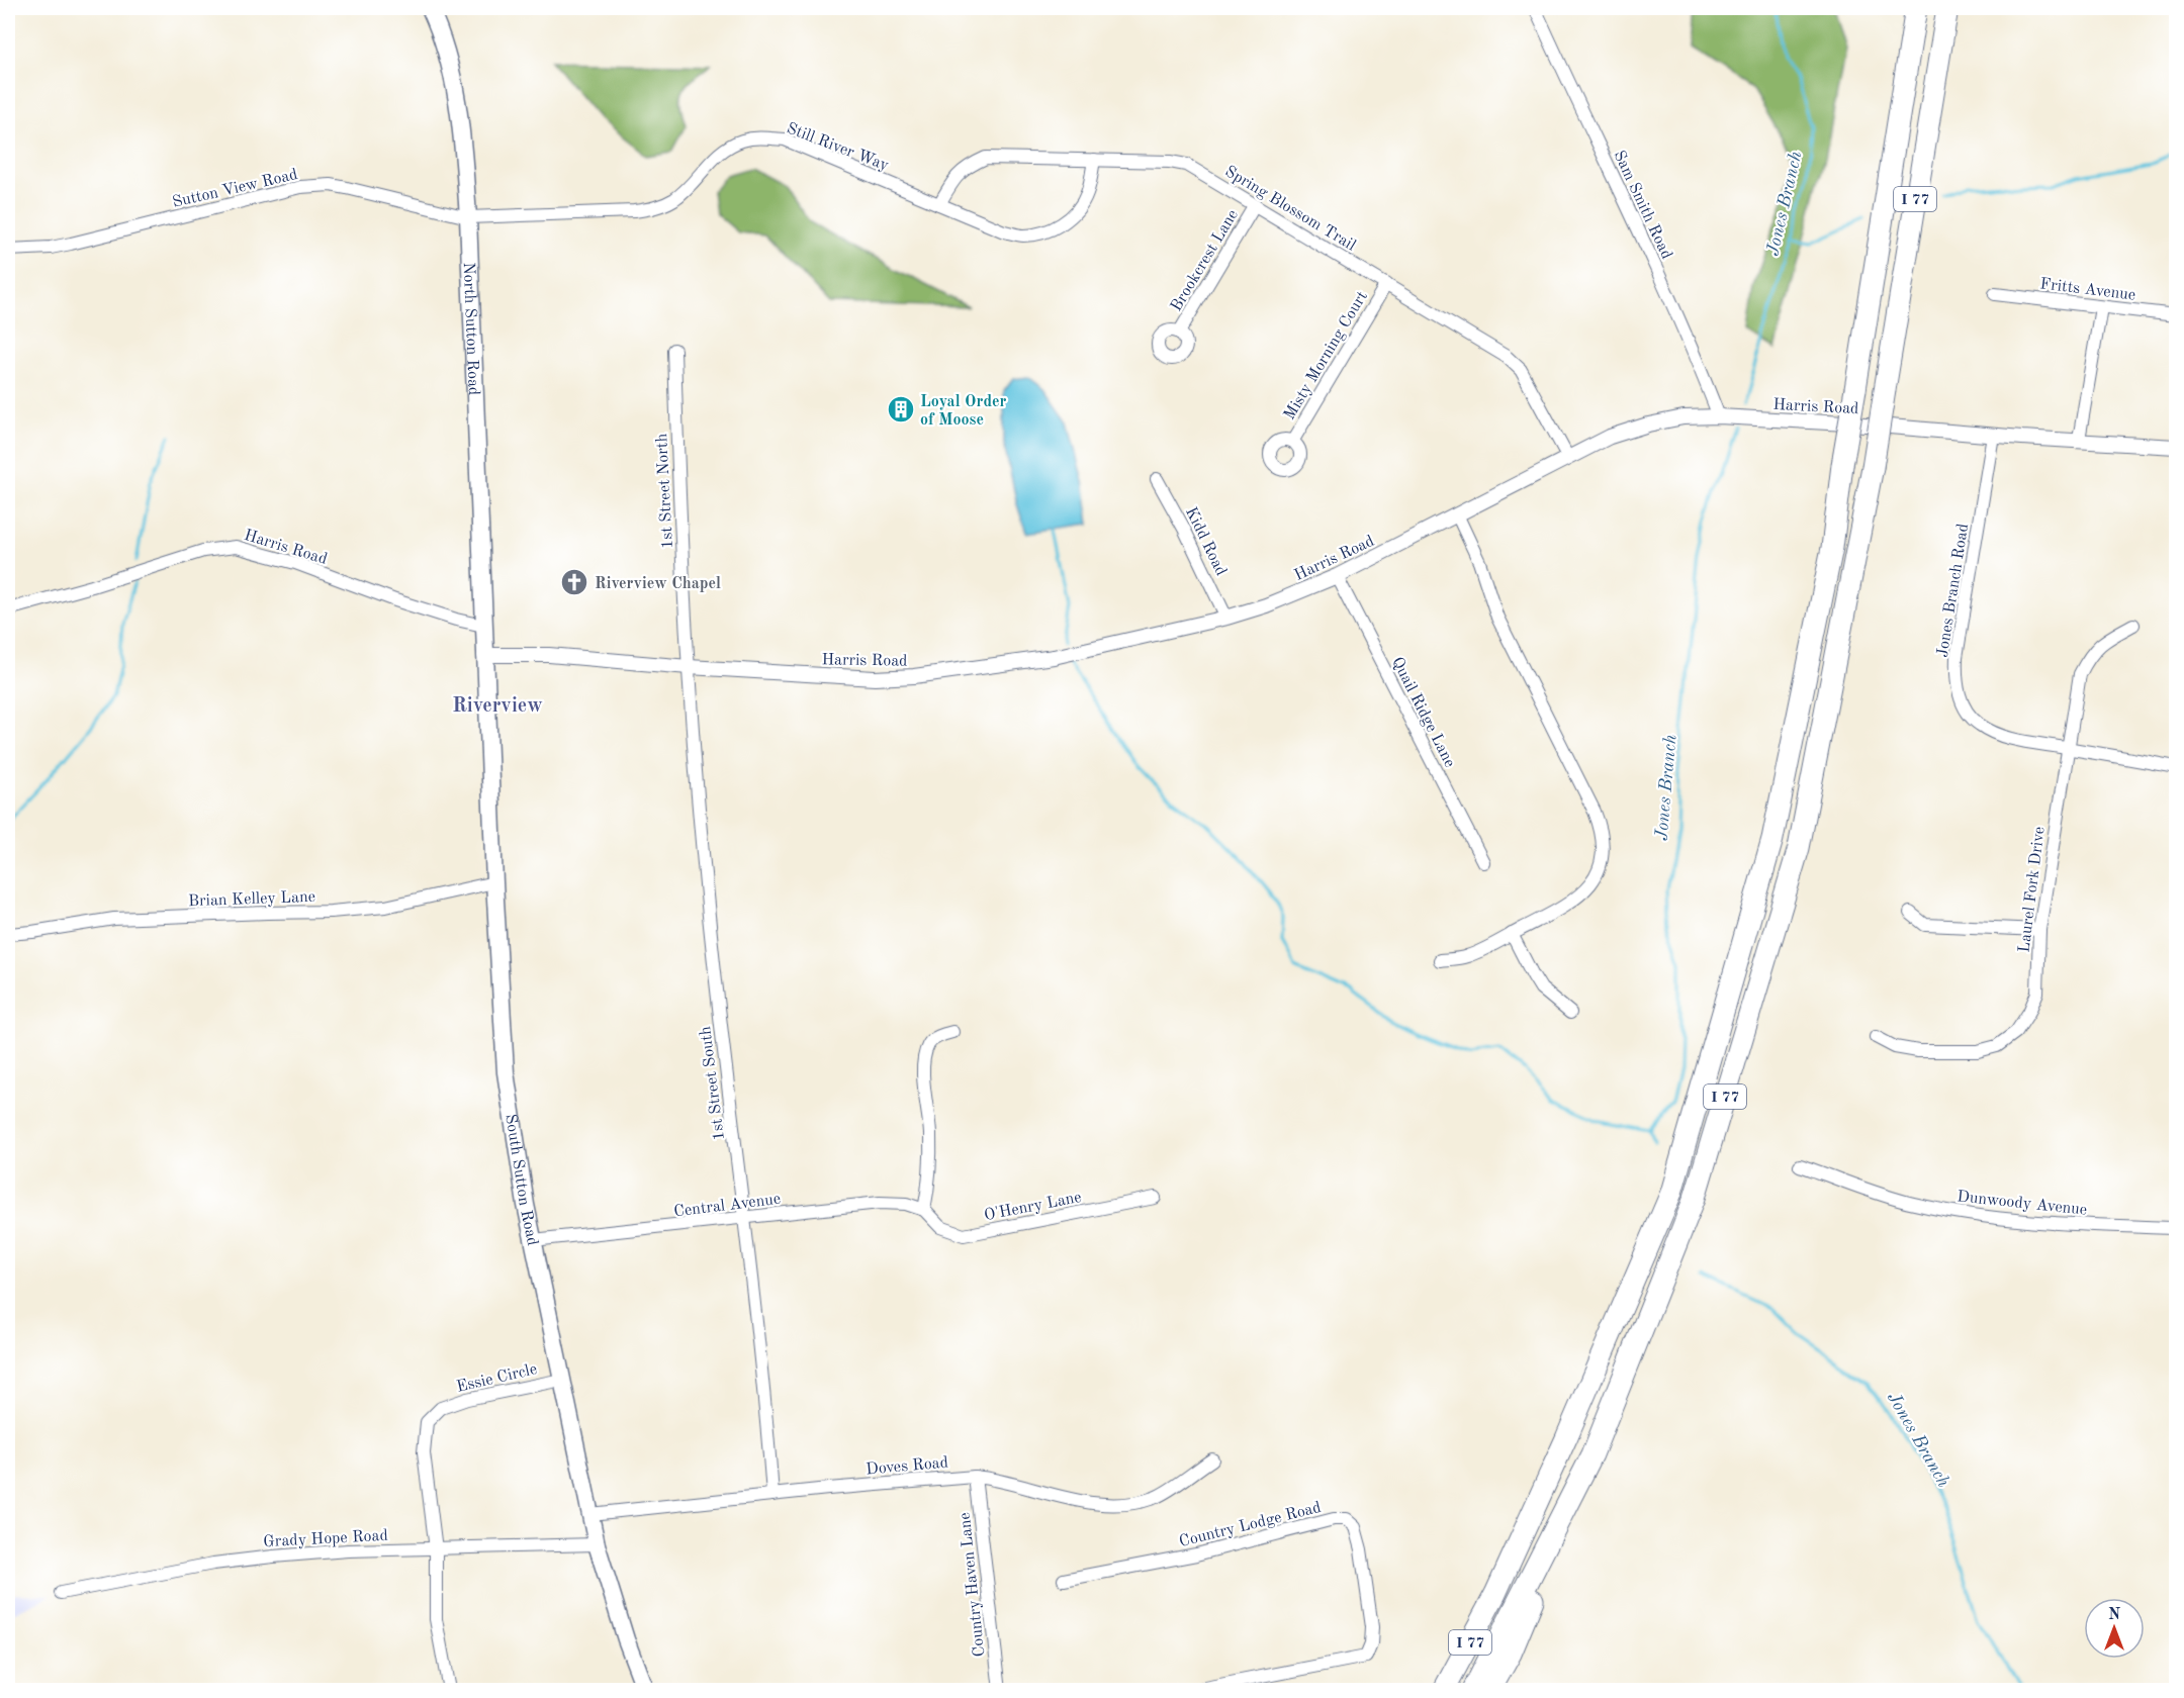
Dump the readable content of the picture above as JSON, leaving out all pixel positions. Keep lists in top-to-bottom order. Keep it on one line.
{"streets":{"highway":["I 77"],"main road":["North Sutton Road","South Sutton Road"],"street":["Still River Way","Sutton View Road","Sam Smith Road","Spring Blossom Trail","Brookcrest Lane","Fritts Avenue","Misty Morning Court","Harris Road","1st Street North","Kidd Road","Jones Branch Road","Quail Ridge Lane","Laurel Fork Drive","Brian Kelley Lane","1st Street South","Dunwoody Avenue","Central Avenue","O'Henry Lane","Essie Circle","Doves Road","Country Lodge Road","Grady Hope Road","Country Haven Lane"]},"crossings":[["Still River Way","Sutton View Road"],["Still River Way","Spring Blossom Trail"],["Still River Way","North Sutton Road"],["Sutton View Road","North Sutton Road"],["Sam Smith Road","Harris Road"],["Spring Blossom Trail","Brookcrest Lane"],["Spring Blossom Trail","Misty Morning Court"],["Spring Blossom Trail","Harris Road"],["North Sutton Road","Harris Road"],["North Sutton Road","South Sutton Road"],["Harris Road","1st Street North"],["Harris Road","Kidd Road"],["Harris Road","Jones Branch Road"],["Harris Road","Quail Ridge Lane"],["Harris Road","1st Street South"],["Harris Road","South Sutton Road"],["1st Street North","1st Street South"],["Jones Branch Road","Laurel Fork Drive"],["Brian Kelley Lane","South Sutton Road"],["1st Street South","Central Avenue"],["1st Street South","Doves Road"],["South Sutton Road","Central Avenue"],["South Sutton Road","Essie Circle"],["South Sutton Road","Doves Road"],["South Sutton Road","Grady Hope Road"],["Central Avenue","O'Henry Lane"],["Essie Circle","Grady Hope Road"],["Doves Road","Country Haven Lane"]],"districts":["Riverview"],"water":["Jones Branch"],"places":{"building":["Loyal Order of Moose"],"church":["Riverview Chapel"]},"north":"top"}
